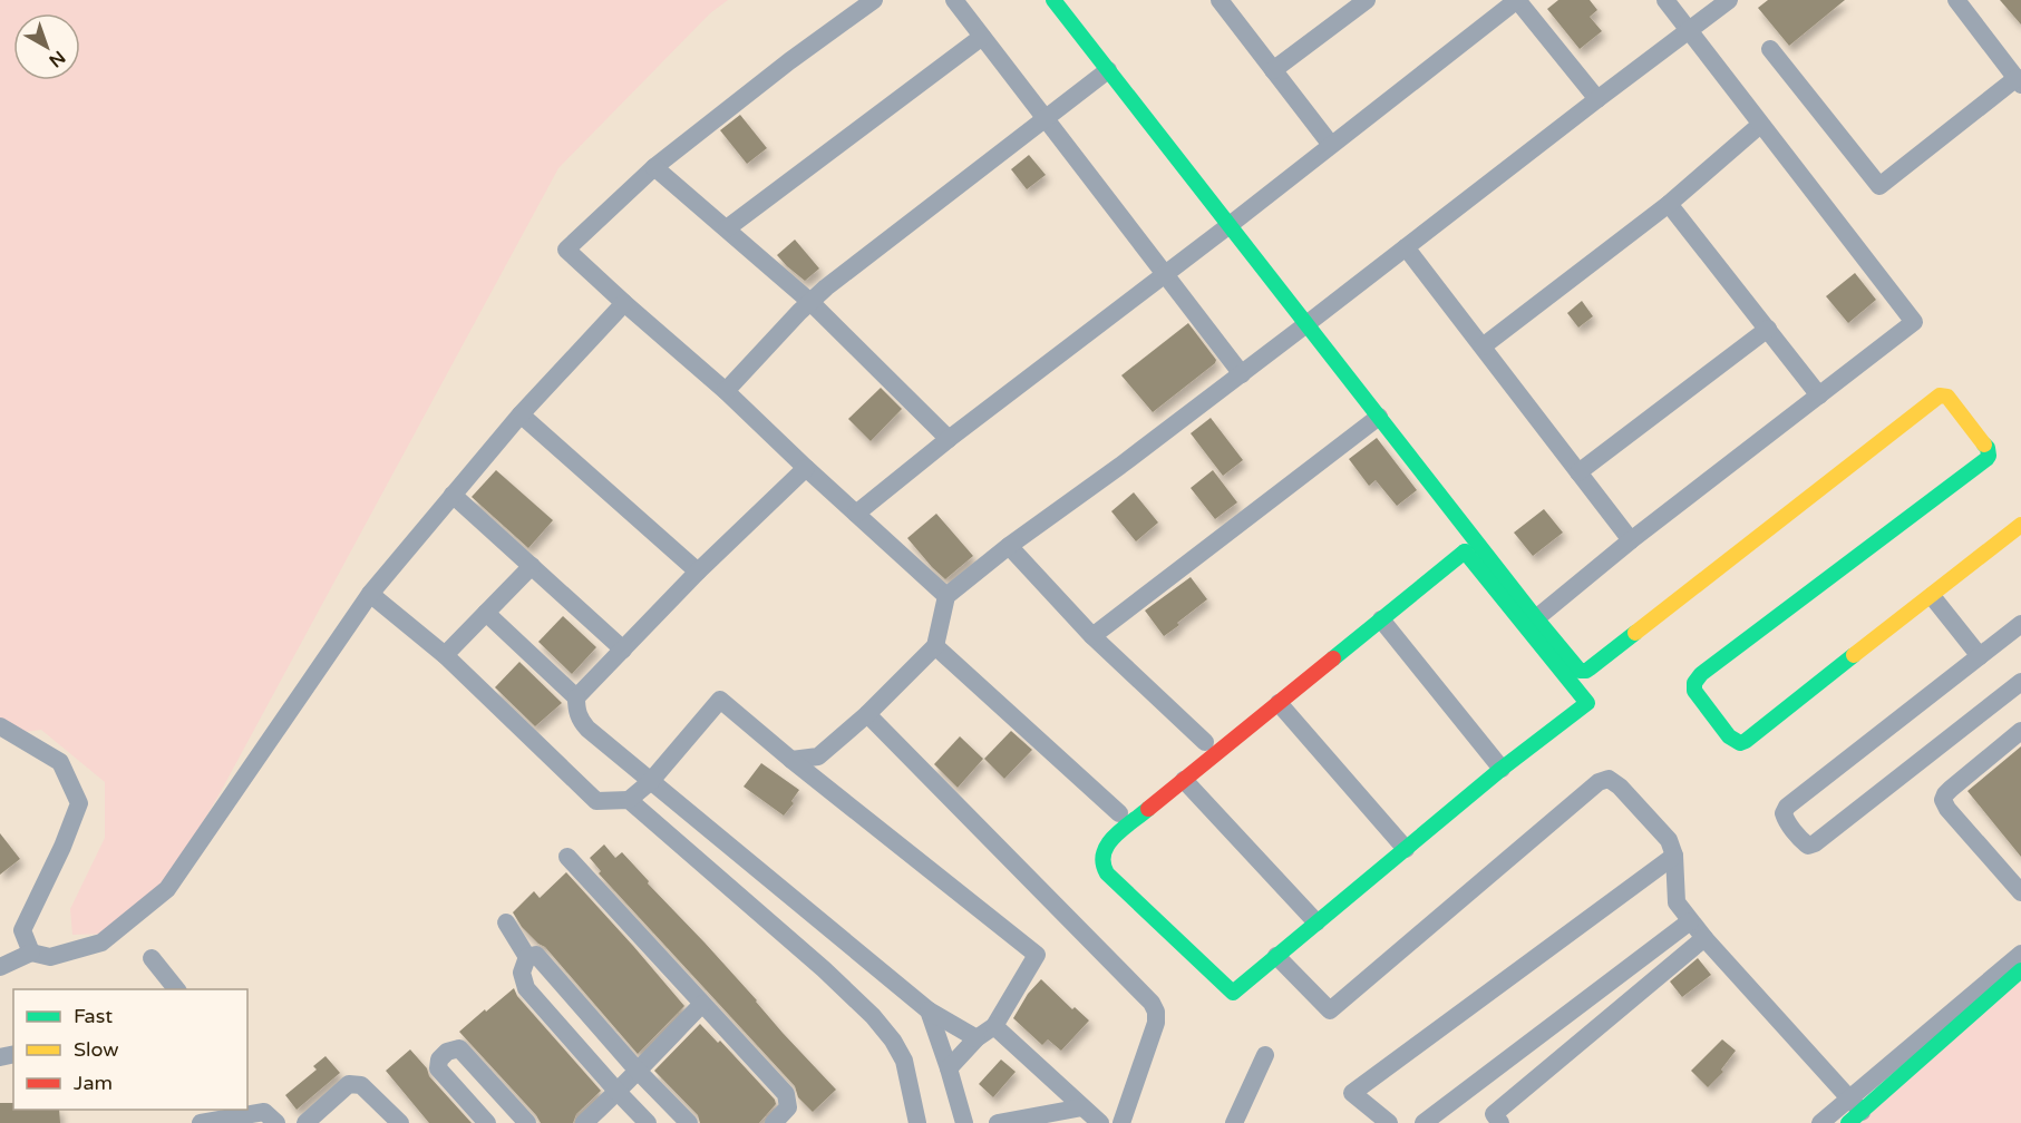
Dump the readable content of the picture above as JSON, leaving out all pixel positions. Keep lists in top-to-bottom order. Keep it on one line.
{"legend":["Fast","Slow","Jam"],"north":"bottom right"}
